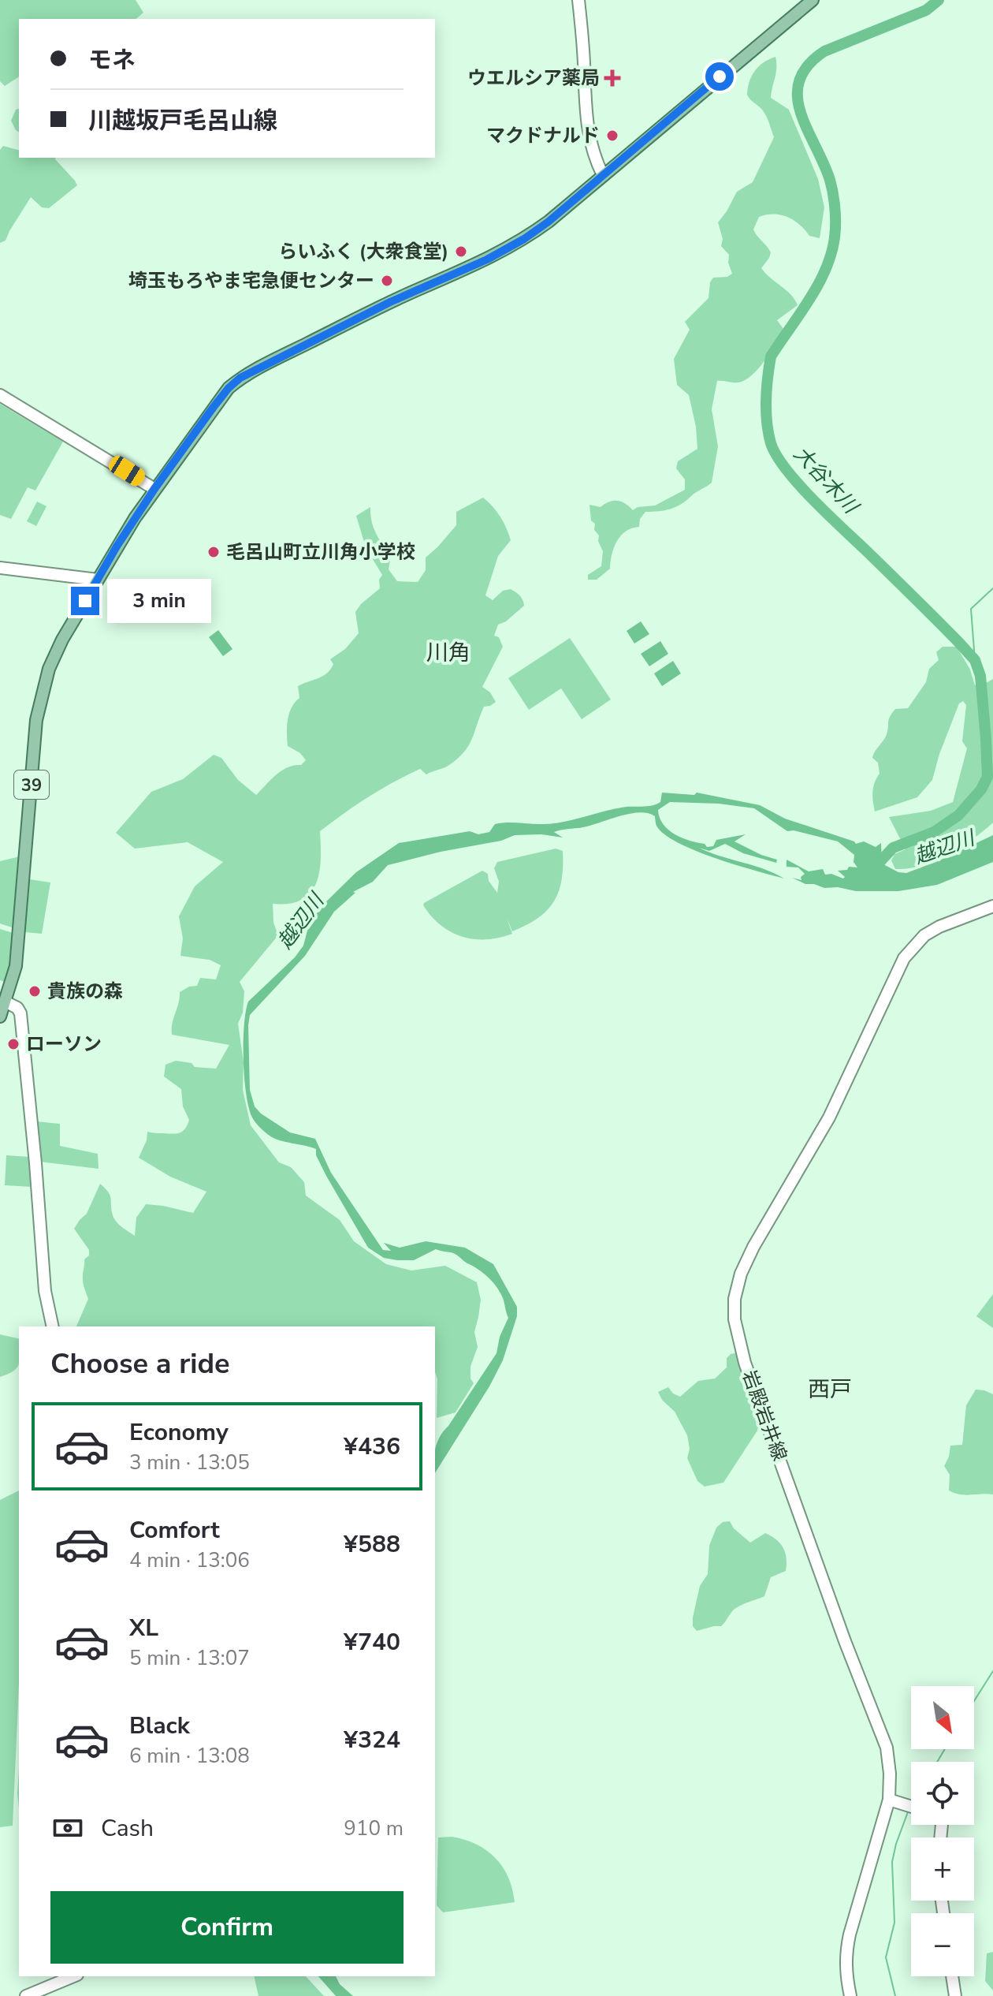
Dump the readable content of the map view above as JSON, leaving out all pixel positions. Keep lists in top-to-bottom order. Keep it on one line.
{"streets":{"main road":["39","岩殿岩井線"]},"districts":["川角","西戸"],"water":["大谷木川","越辺川"],"places":{"health":["ウエルシア薬局"],"other":["マクドナルド","らいふく (大衆食堂)","埼玉もろやま宅急便センター","毛呂山町立川角小学校","貴族の森","ローソン"]},"north":"bottom right","page":{"banner":["モネ","川越坂戸毛呂山線"],"bubble":"3 min","heading":"Choose a ride","list":[{"name":"Economy","note":"3 min · 13:05","value":"¥436"},{"name":"Comfort","note":"4 min · 13:06","value":"¥588"},{"name":"XL","note":"5 min · 13:07","value":"¥740"},{"name":"Black","note":"6 min · 13:08","value":"¥324"}],"map_buttons":["+","−"],"pay":["Cash","910 m"],"buttons":"Confirm"}}
